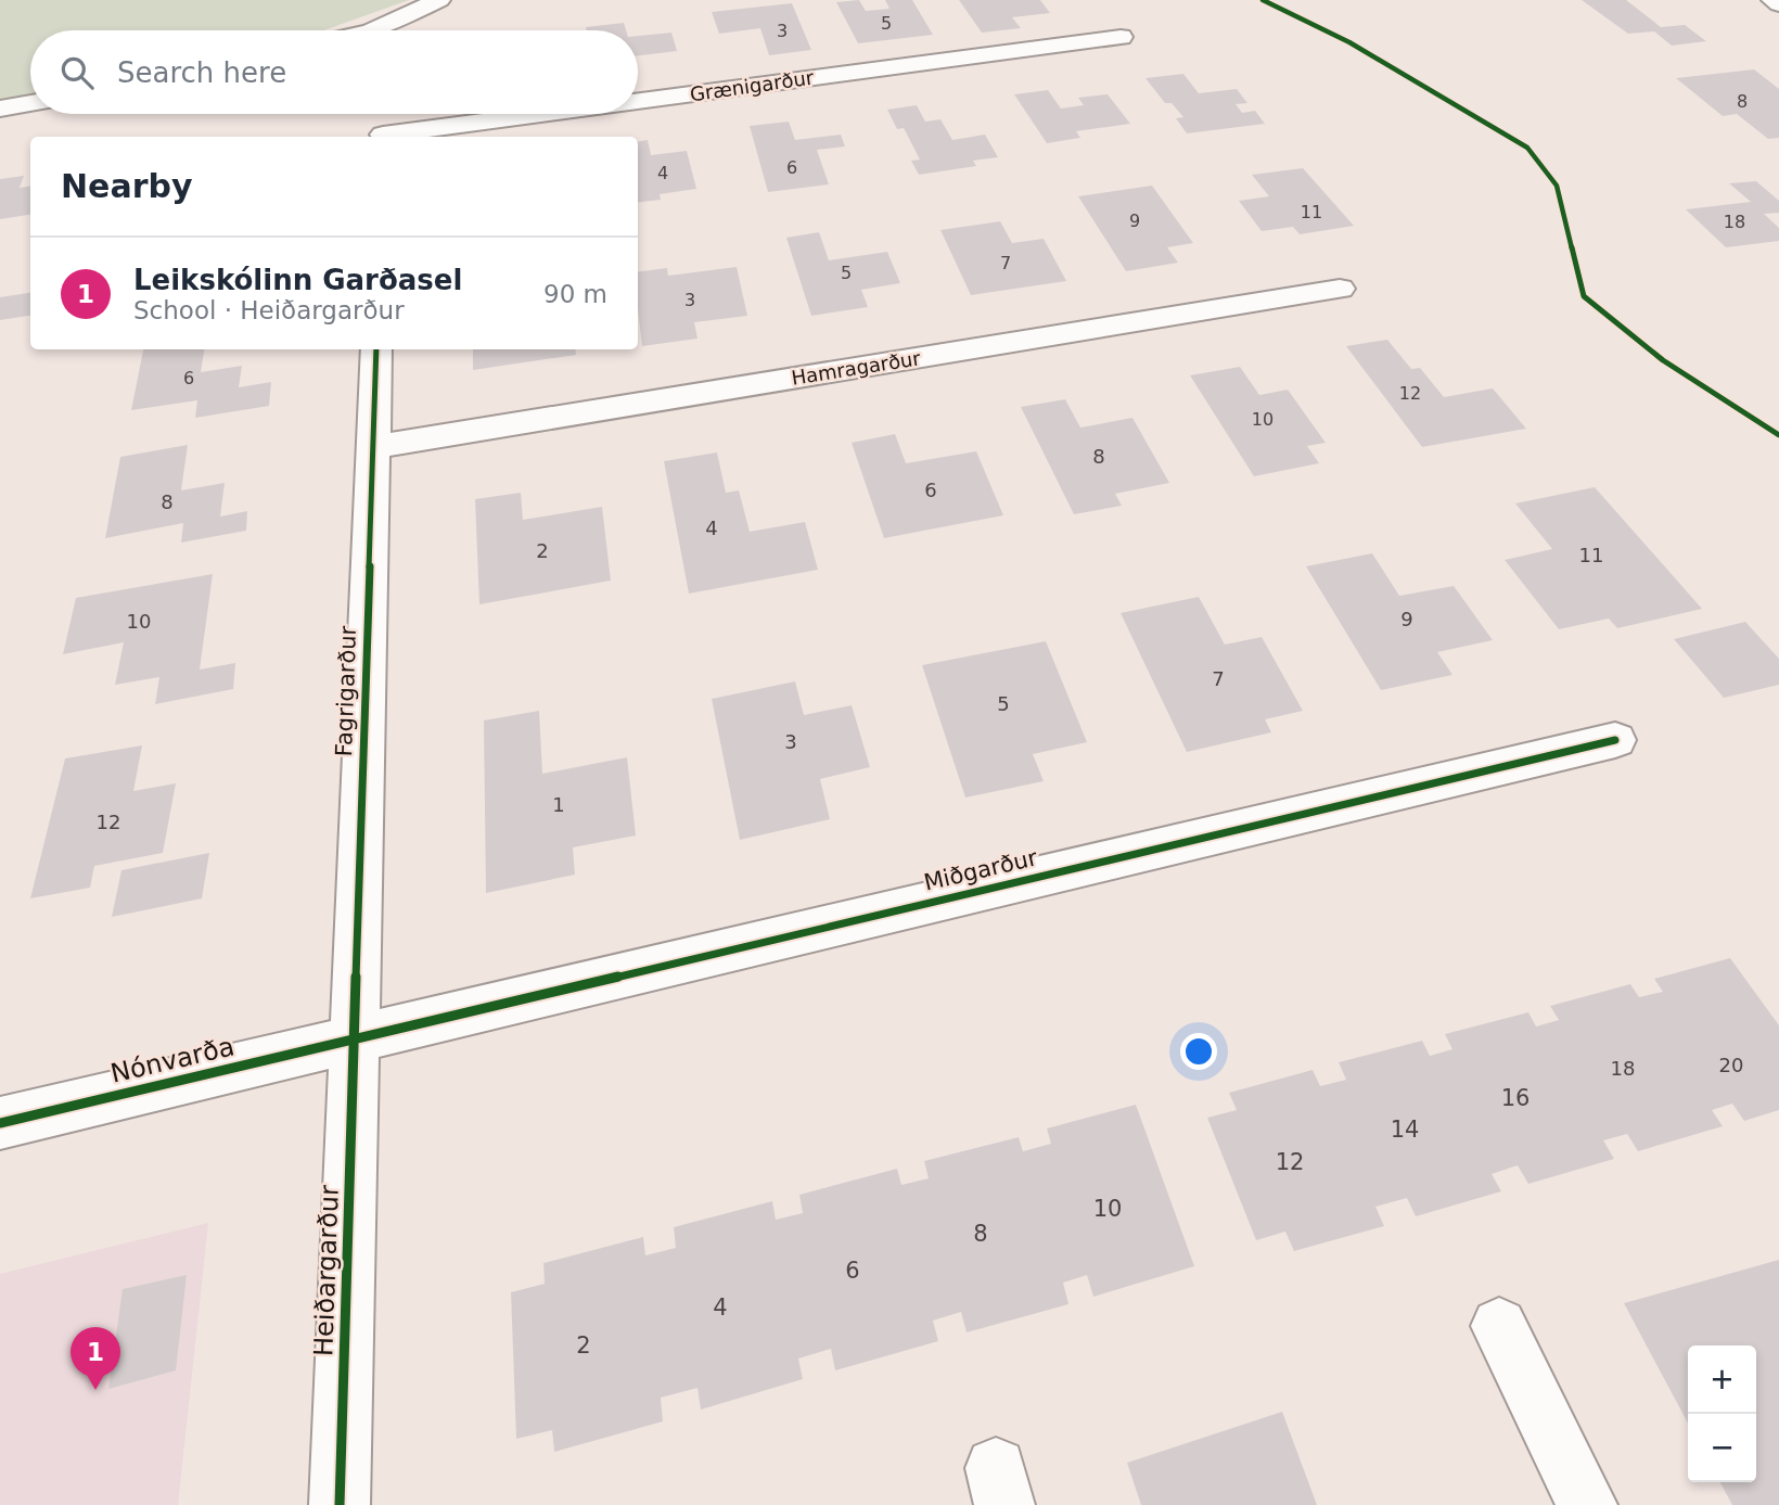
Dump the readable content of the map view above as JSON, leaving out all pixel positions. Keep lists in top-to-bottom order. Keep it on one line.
{"streets":{"street":["Grænigarður","Hamragarður","Fagrigarður","Miðgarður","Nónvarða","Heiðargarður"]},"crossings":[["Hamragarður","Fagrigarður"],["Fagrigarður","Miðgarður"],["Fagrigarður","Nónvarða"],["Fagrigarður","Heiðargarður"],["Miðgarður","Nónvarða"],["Miðgarður","Heiðargarður"],["Nónvarða","Heiðargarður"]],"house_numbers":["5","3","8","6","4","11","9","18","7","5","3","6","12","10","8","6","8","4","2","11","9","10","7","5","3","1","12","20","18","16","14","12","10","8","6","4","2"],"page":{"search":"Search here","heading":"Nearby","list":[{"mark":"1","name":"Leikskólinn Garðasel","note":"School · Heiðargarður","value":"90 m"}],"pins":"1","map_buttons":["+","−"]}}
